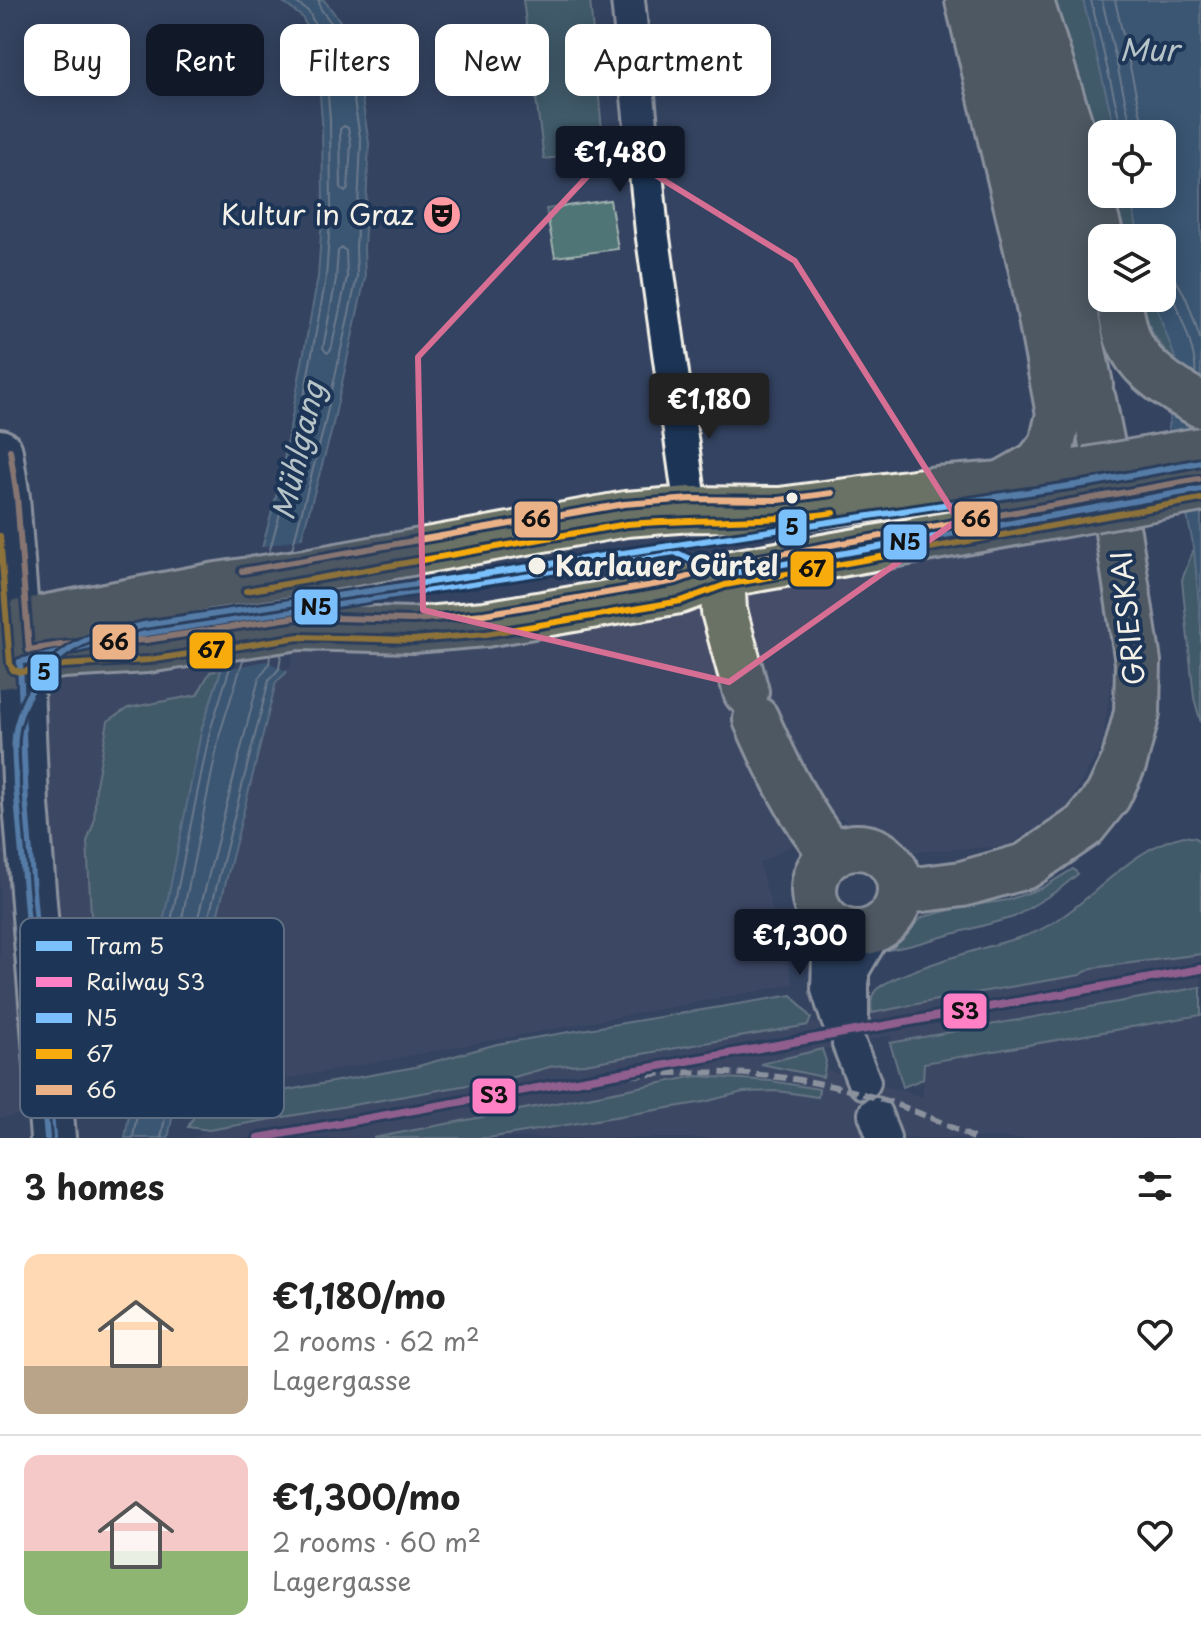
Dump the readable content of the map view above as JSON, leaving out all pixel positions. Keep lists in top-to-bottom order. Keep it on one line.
{"streets":{"main road":["GRIESKAI"]},"water":["Mur","Mühlgang"],"places":{"theatre":["Kultur in Graz"],"other":["Karlauer Gürtel"]},"lines":["transit line 66","tram line 5","transit line N5","transit line 67","rail line S3"],"legend":["Tram 5","Railway S3","N5","67","66"],"page":{"chip":["Buy","Rent","Filters","New","Apartment"],"price":["€1,480","€1,180","€1,300"],"heading":"3 homes","list":[{"name":"€1,180/mo","note":"2 rooms · 62 m² · Lagergasse"},{"name":"€1,300/mo","note":"2 rooms · 60 m² · Lagergasse"}]}}
